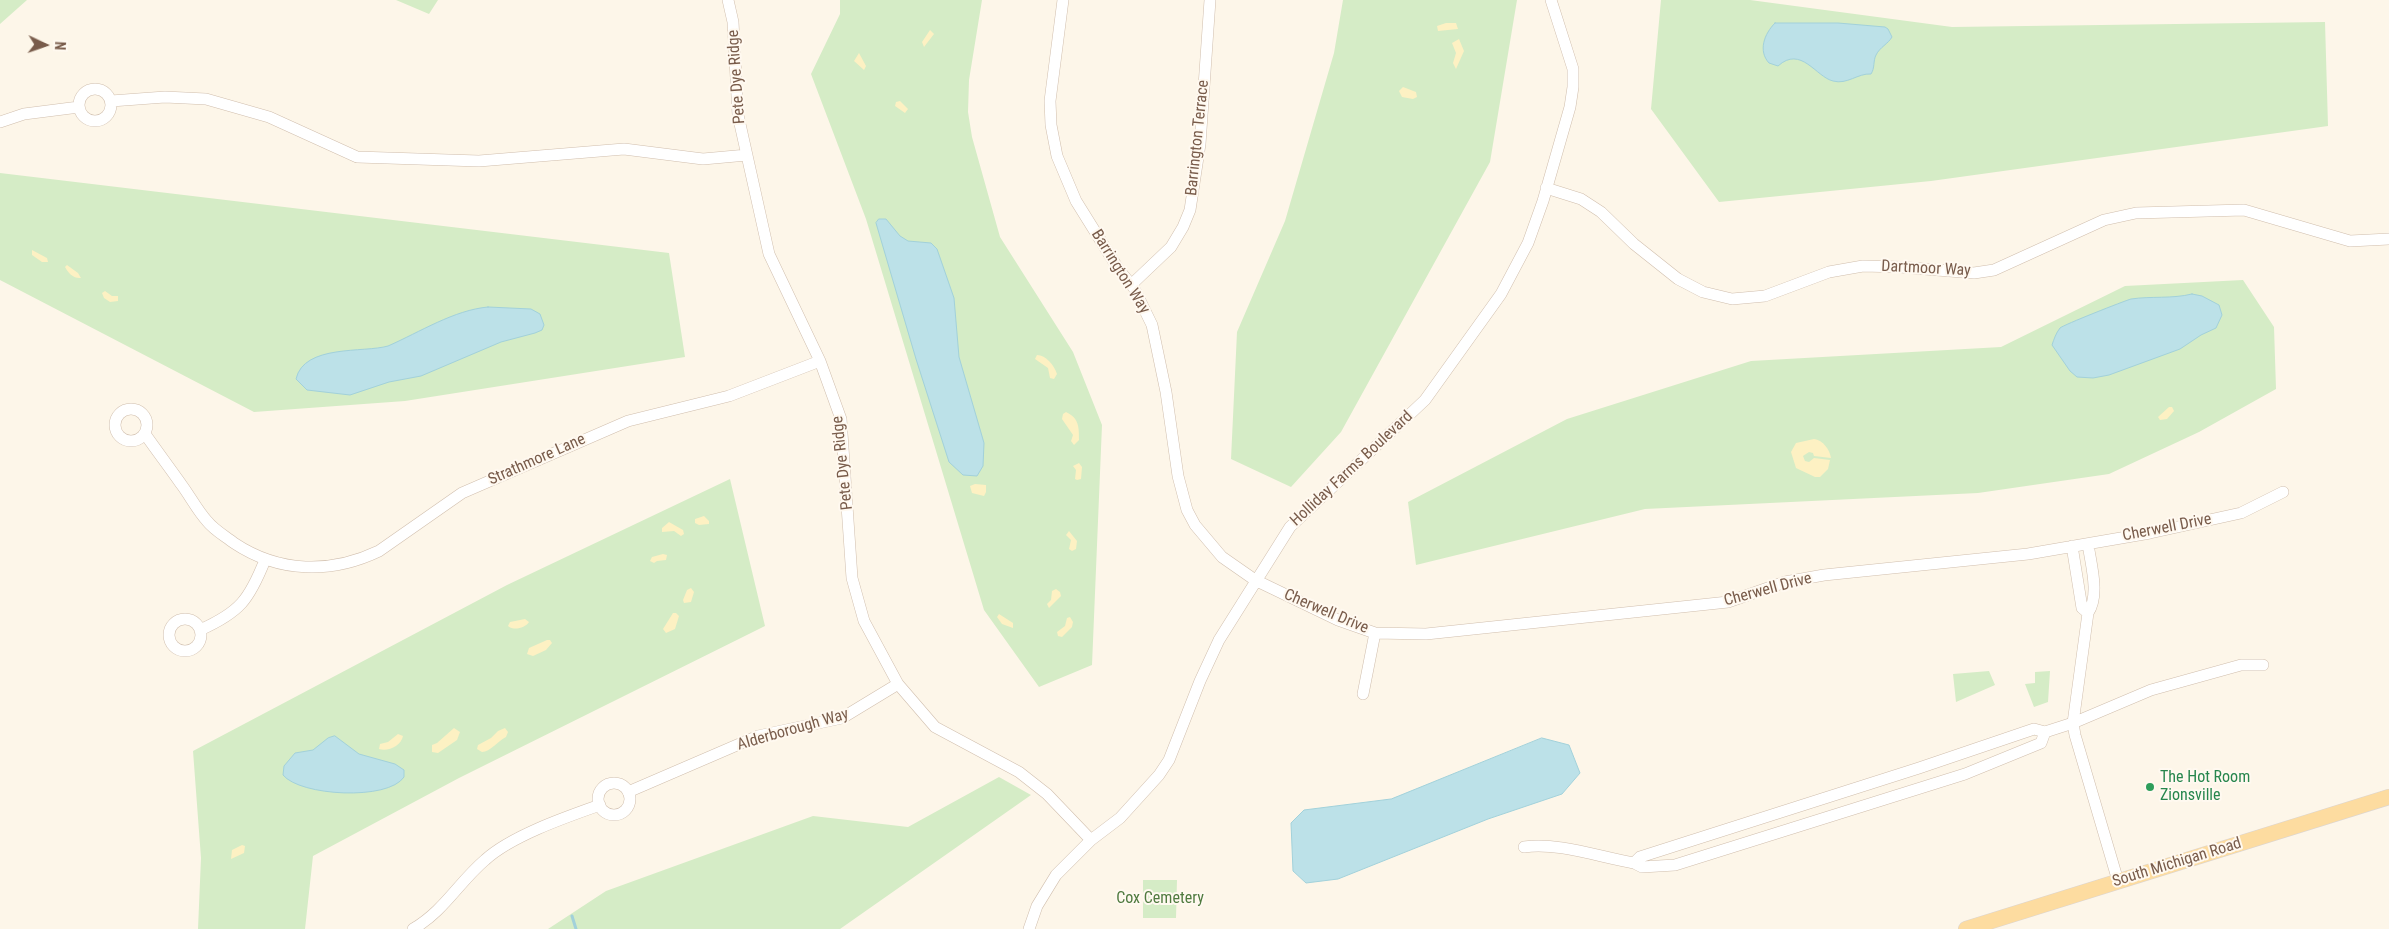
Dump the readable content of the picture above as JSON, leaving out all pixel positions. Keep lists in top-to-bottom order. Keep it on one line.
{"streets":{"main road":["South Michigan Road"],"street":["Pete Dye Ridge","Barrington Terrace","Dartmoor Way","Barrington Way","Strathmore Lane","Holliday Farms Boulevard","Cherwell Drive","Alderborough Way"]},"crossings":[["Pete Dye Ridge","Strathmore Lane"],["Pete Dye Ridge","Holliday Farms Boulevard"],["Pete Dye Ridge","Alderborough Way"],["Barrington Terrace","Barrington Way"],["Dartmoor Way","Holliday Farms Boulevard"],["Barrington Way","Holliday Farms Boulevard"],["Barrington Way","Cherwell Drive"],["Holliday Farms Boulevard","Cherwell Drive"]],"parks":["Cox Cemetery"],"places":["The Hot Room Zionsville"],"north":"right"}
